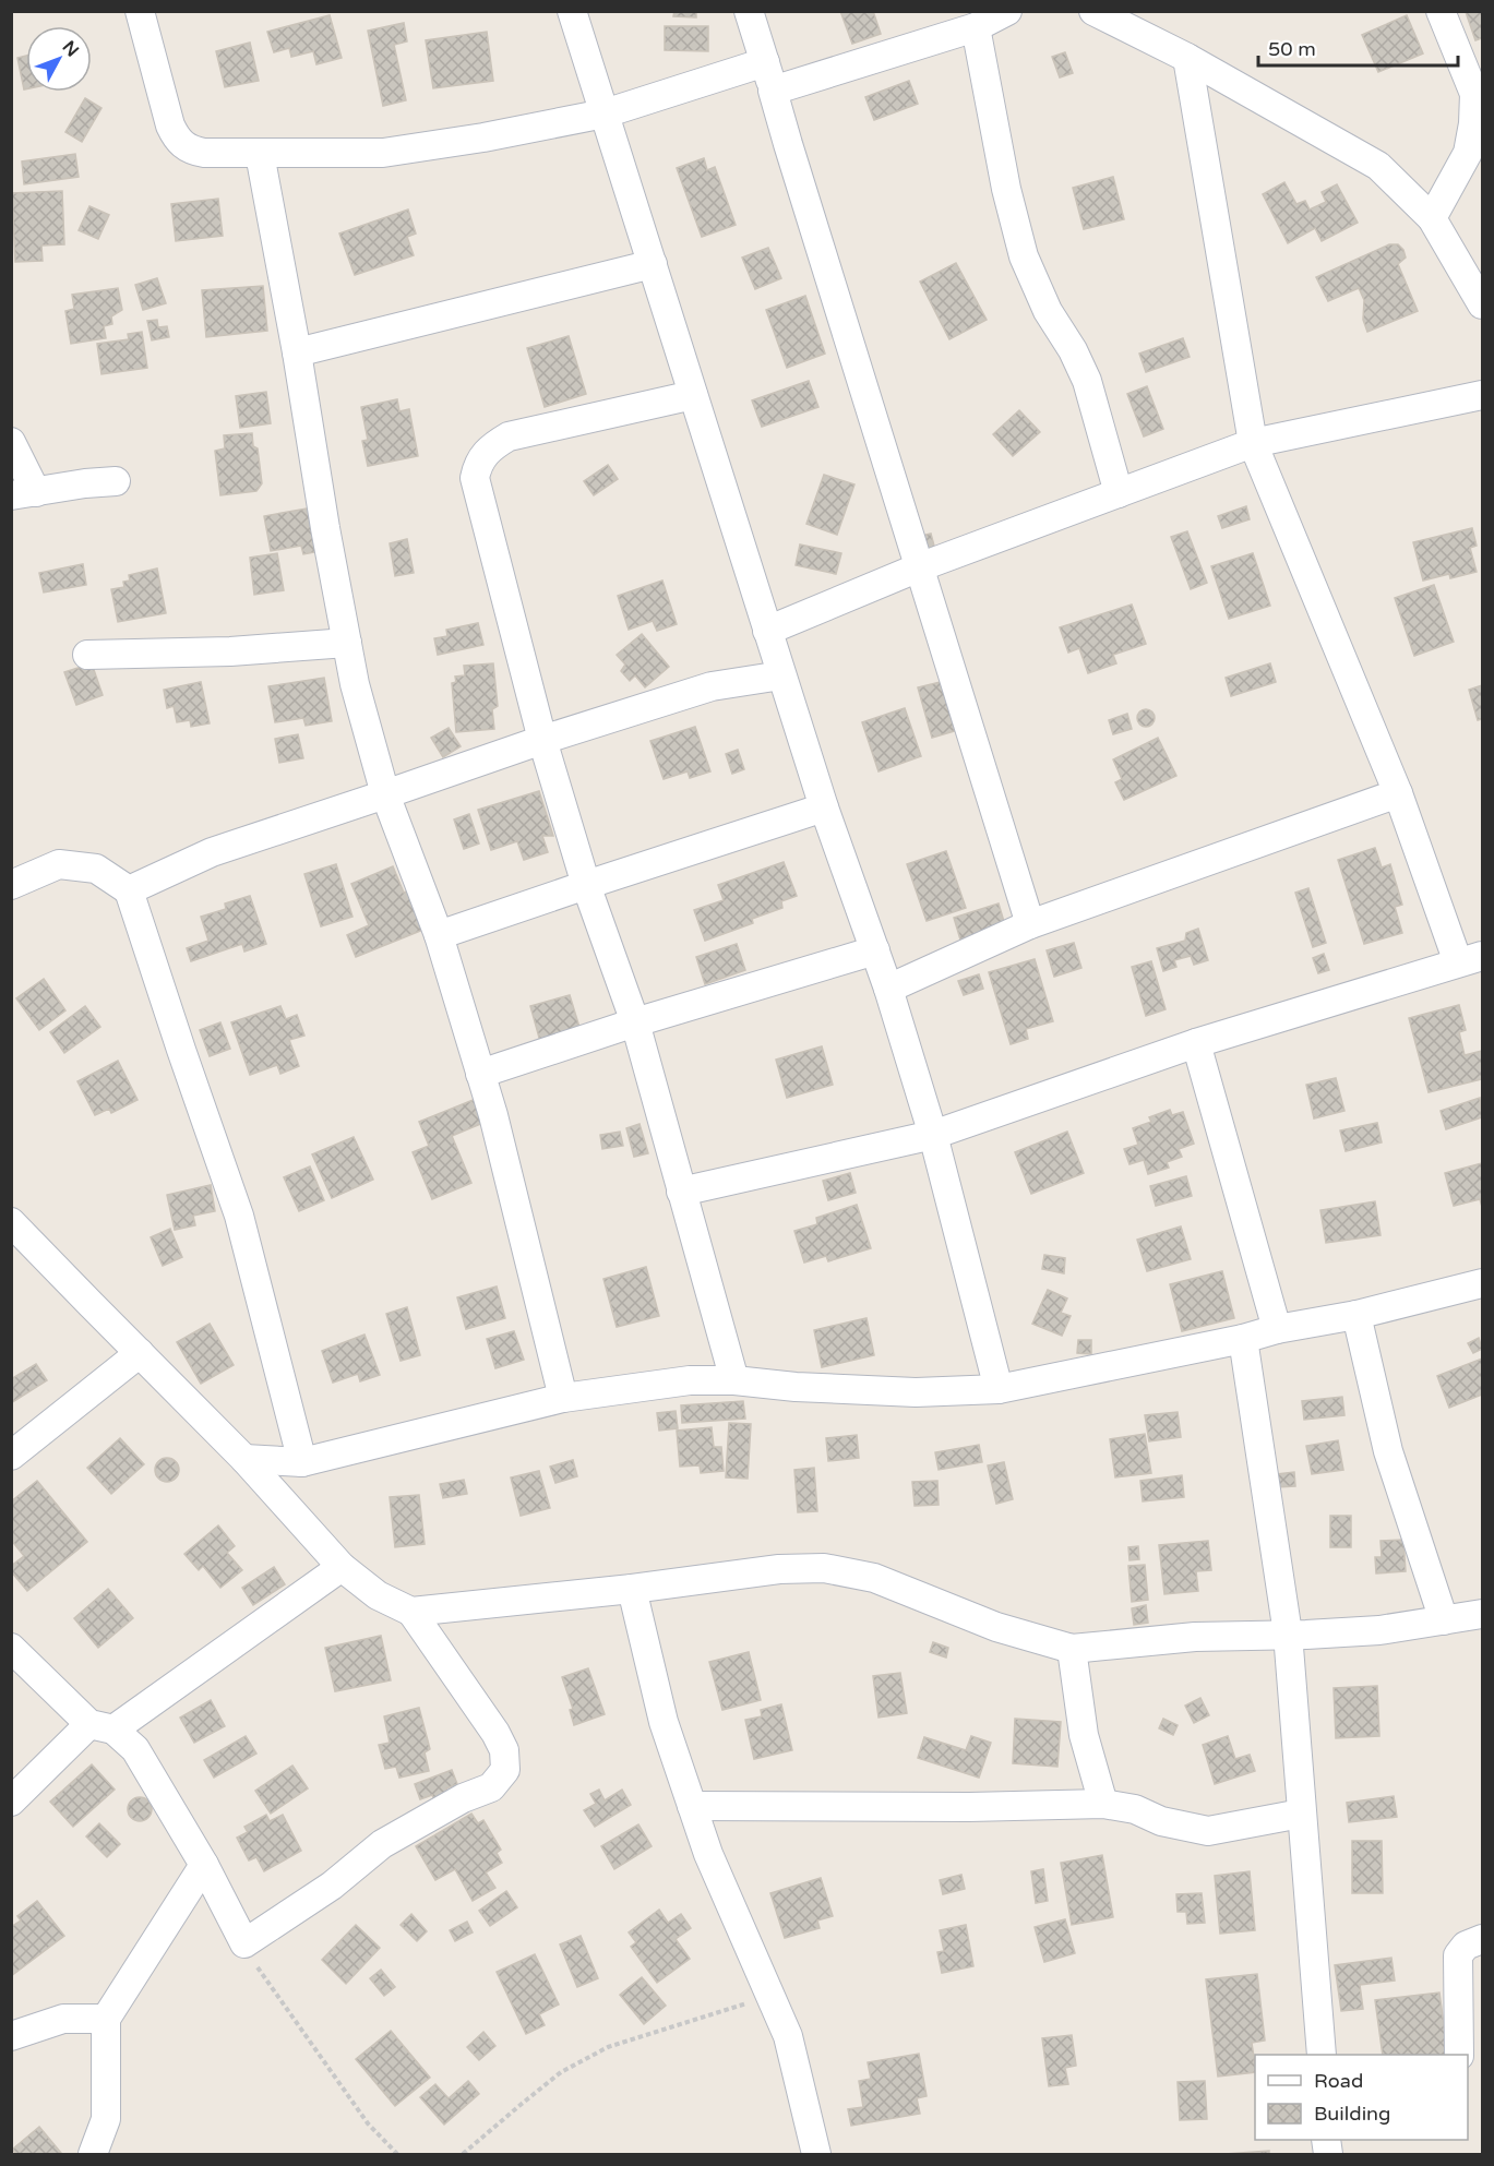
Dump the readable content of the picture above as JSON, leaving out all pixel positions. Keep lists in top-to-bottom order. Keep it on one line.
{"legend":["Road","Building"],"scale_bar":"50 m","north":"top right"}
